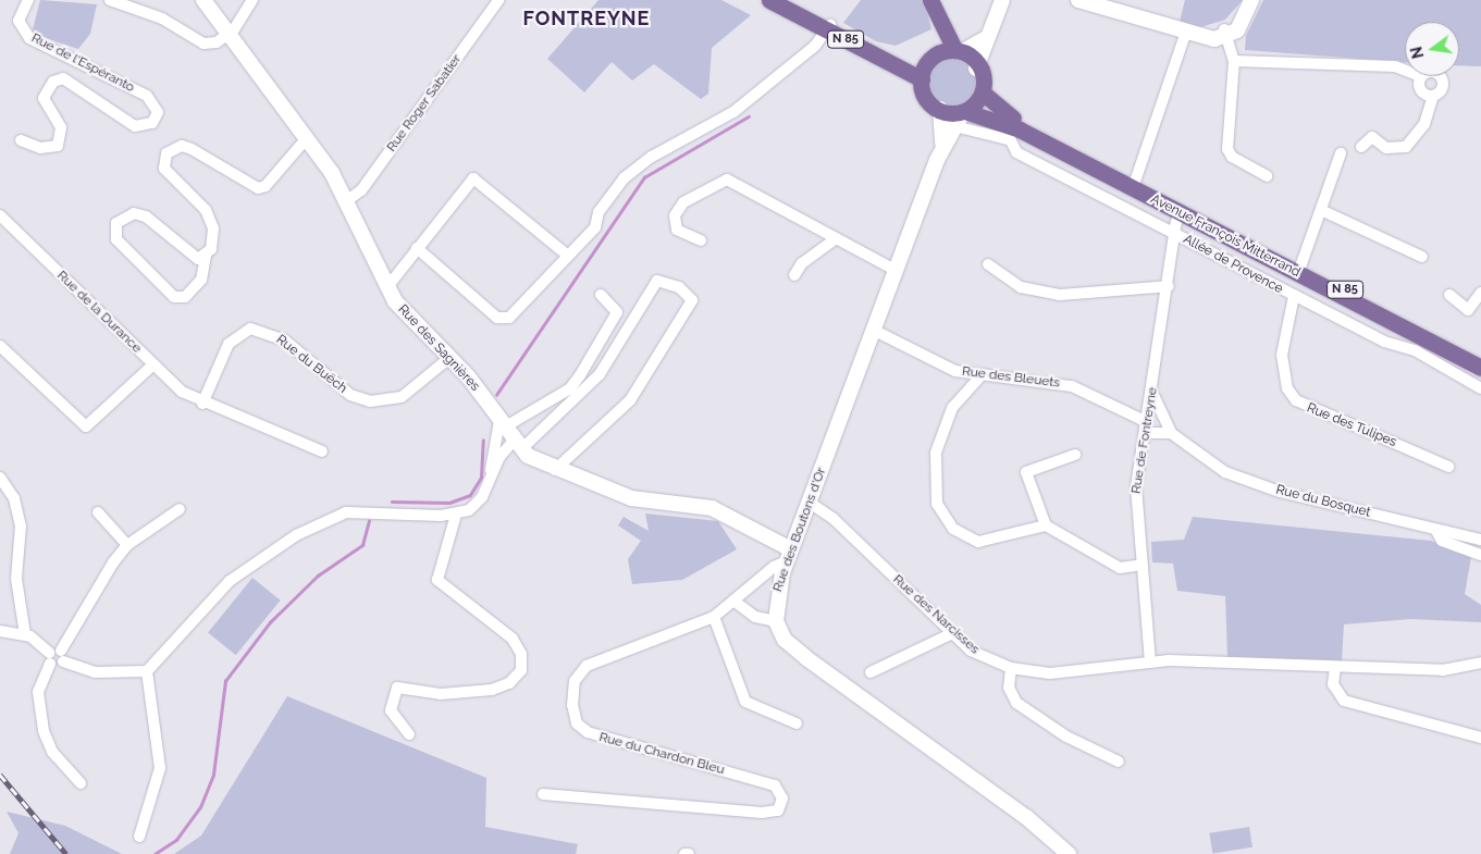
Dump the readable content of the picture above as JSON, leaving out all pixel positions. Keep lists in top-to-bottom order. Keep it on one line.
{"streets":{"main road":["N 85","Avenue François Mitterrand","Rue des Sagnières","Rue des Boutons d'Or"],"street":["Rue de l'Espéranto","Rue Roger Sabatier","Allée de Provence","Rue de la Durance","Rue du Buëch","Rue des Bleuets","Rue des Tulipes","Rue de Fontreyne","Rue du Bosquet","Rue des Narcisses","Rue du Chardon Bleu"]},"crossings":[["N 85","Avenue François Mitterrand"],["N 85","Rue des Boutons d'Or"],["Rue Roger Sabatier","Rue des Sagnières"],["Avenue François Mitterrand","Allée de Provence"],["Avenue François Mitterrand","Rue de Fontreyne"],["Avenue François Mitterrand","Rue des Boutons d'Or"],["Allée de Provence","Rue des Tulipes"],["Allée de Provence","Rue de Fontreyne"],["Rue de la Durance","Rue du Buëch"],["Rue des Sagnières","Rue du Buëch"],["Rue des Sagnières","Rue des Boutons d'Or"],["Rue des Sagnières","Rue du Chardon Bleu"],["Rue des Bleuets","Rue de Fontreyne"],["Rue des Bleuets","Rue des Boutons d'Or"],["Rue de Fontreyne","Rue du Bosquet"],["Rue de Fontreyne","Rue des Narcisses"],["Rue des Boutons d'Or","Rue des Narcisses"],["Rue des Boutons d'Or","Rue du Chardon Bleu"]],"districts":["FONTREYNE"],"north":"left"}
